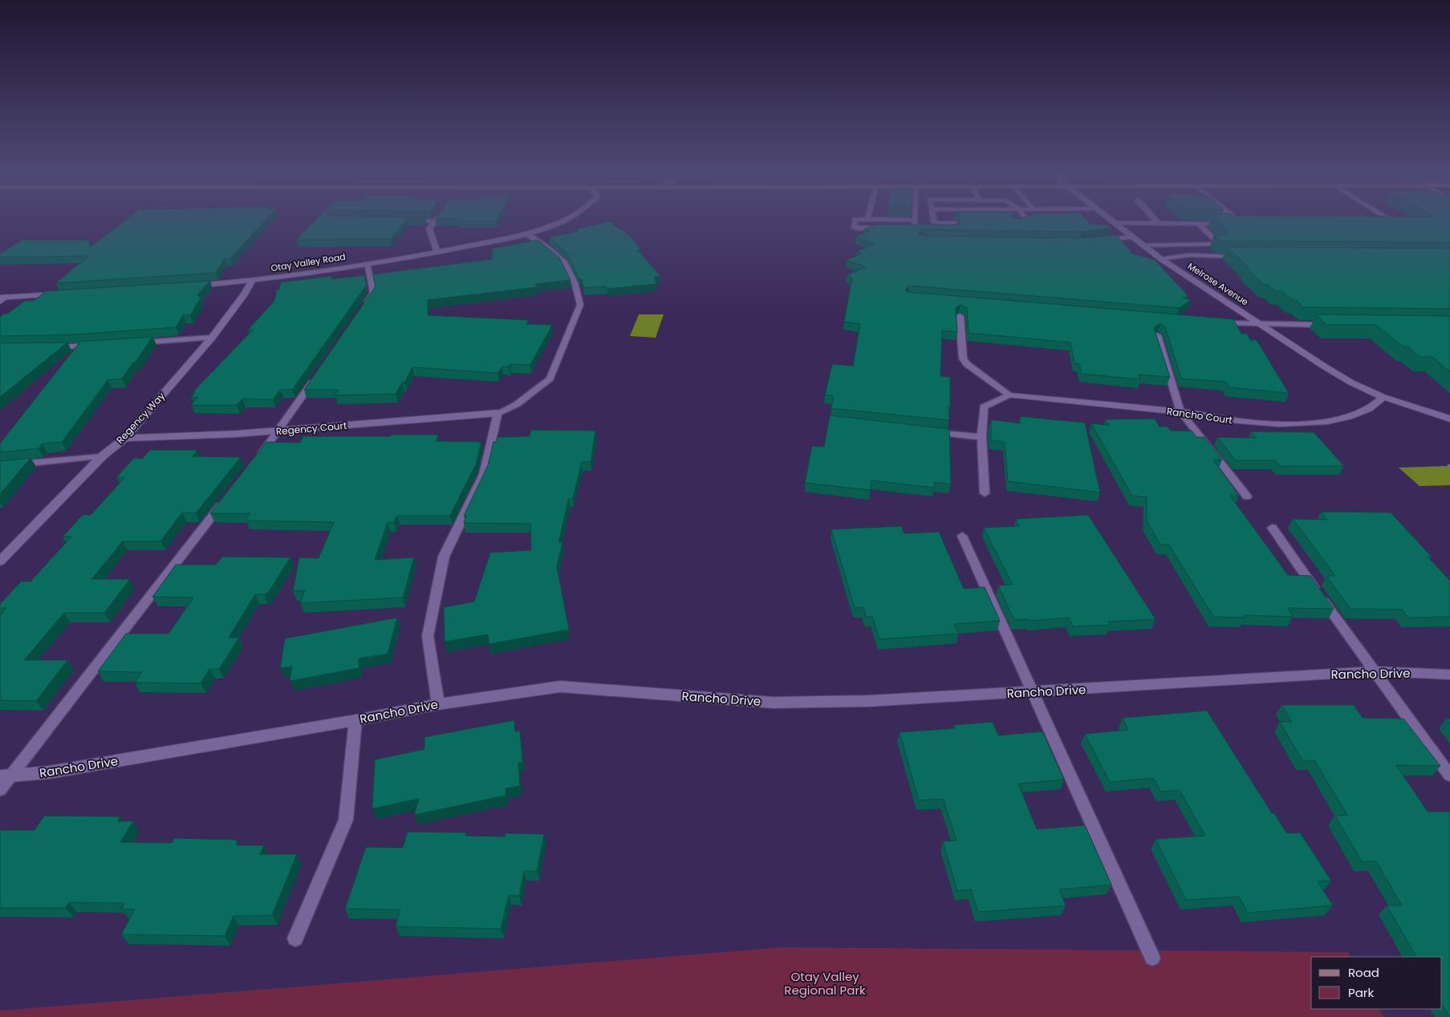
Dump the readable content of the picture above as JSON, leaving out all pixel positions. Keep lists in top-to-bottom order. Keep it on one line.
{"streets":{"street":["Otay Valley Road","Melrose Avenue","Rancho Court","Regency Way","Regency Court","Rancho Drive"]},"crossings":[["Otay Valley Road","Regency Way"],["Melrose Avenue","Rancho Court"],["Regency Way","Regency Court"]],"parks":["Otay Valley Regional Park"],"legend":["Road","Park"]}
